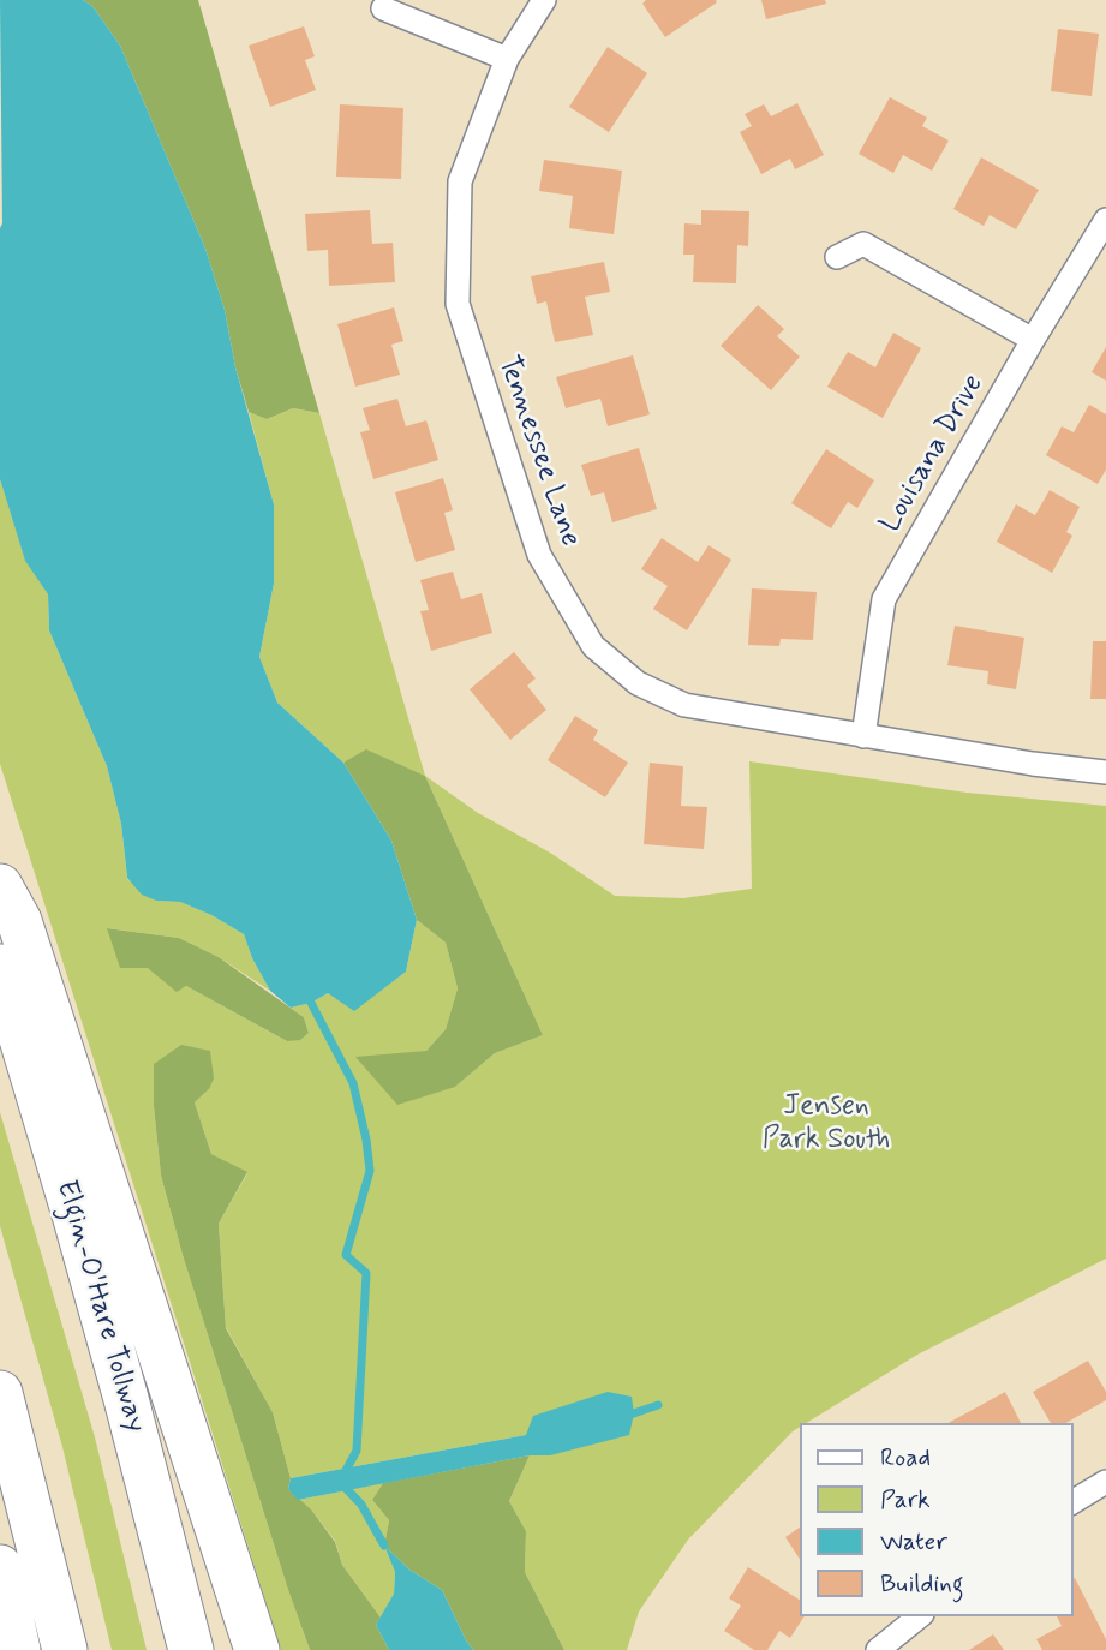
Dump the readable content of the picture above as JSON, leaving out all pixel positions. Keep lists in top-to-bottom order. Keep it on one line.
{"streets":{"highway":["Elgin-O'Hare Tollway"],"street":["Tennessee Lane","Louisana Drive"]},"crossings":[["Tennessee Lane","Louisana Drive"]],"parks":["Jensen Park South"],"legend":["Road","Park","Water","Building"]}
